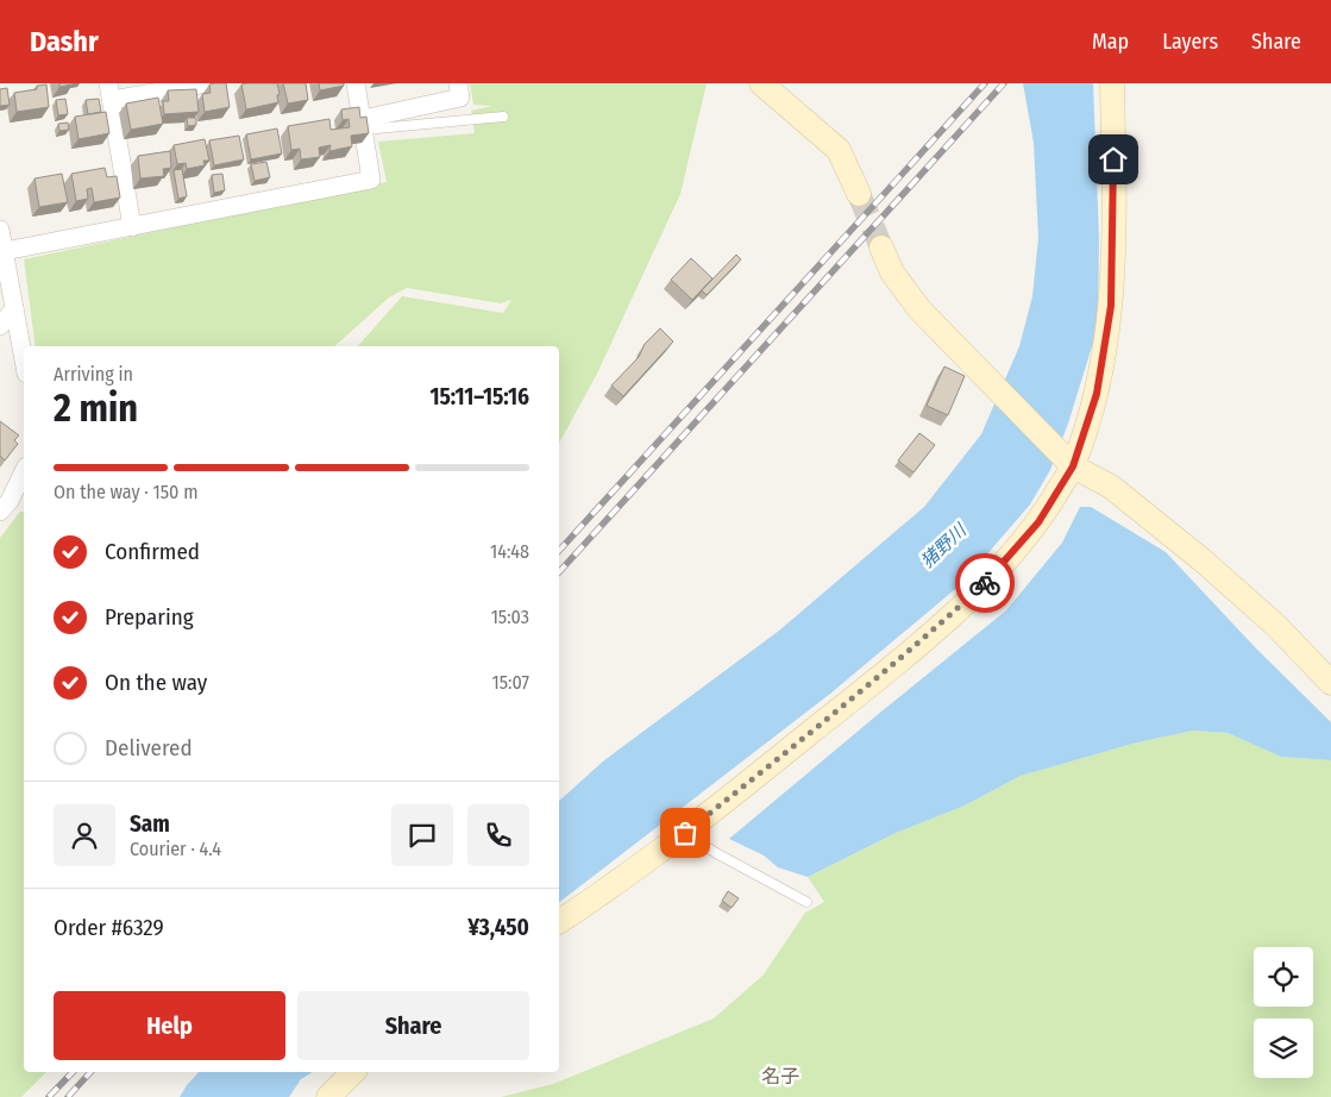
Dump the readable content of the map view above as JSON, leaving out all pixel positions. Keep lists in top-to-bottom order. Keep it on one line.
{"districts":["名子"],"water":["猪野川"],"page":{"header":"Dashr","nav":["Map","Layers","Share"],"heading":["2 min","Arriving in","15:11–15:16"],"panel":["Sam","Courier · 4.4","Order #6329","¥3,450"],"bar":"On the way · 150 m","list":[["Confirmed","14:48"],["Preparing","15:03"],["On the way","15:07"],"Delivered"],"buttons":["Help","Share"]}}
